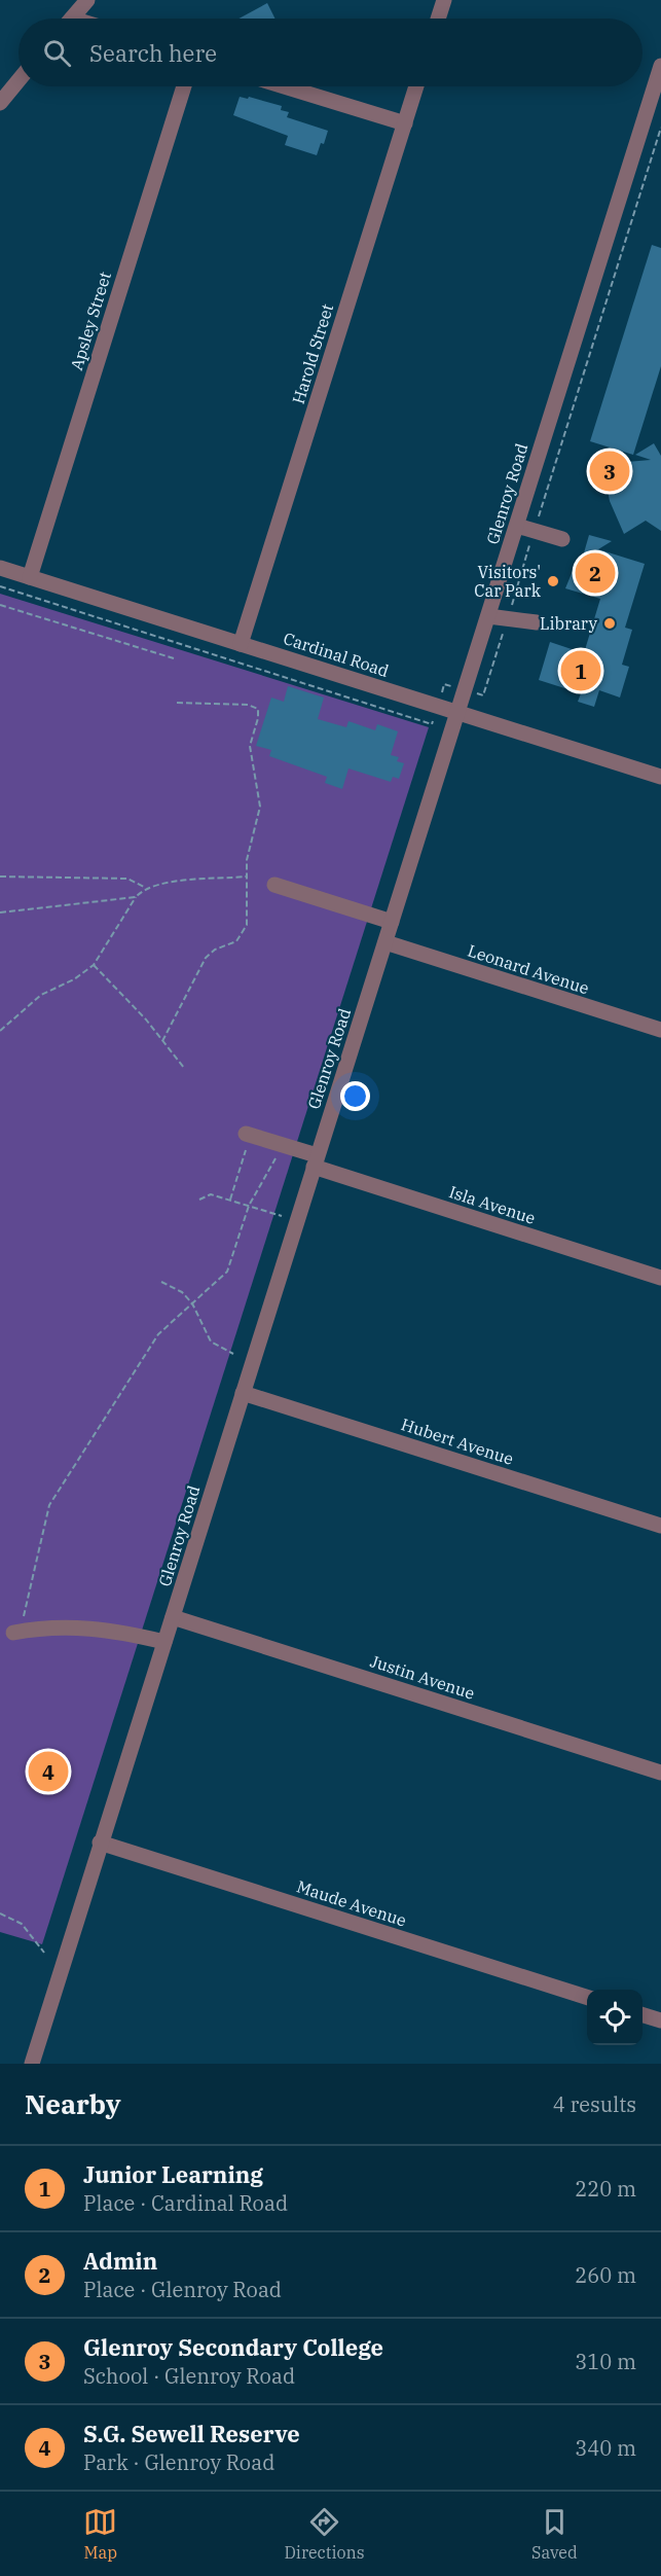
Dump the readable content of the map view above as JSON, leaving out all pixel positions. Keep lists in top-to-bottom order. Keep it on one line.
{"streets":{"street":["Apsley Street","Harold Street","Glenroy Road","Cardinal Road","Leonard Avenue","Isla Avenue","Hubert Avenue","Justin Avenue","Maude Avenue"]},"crossings":[["Apsley Street","Cardinal Road"],["Harold Street","Cardinal Road"],["Glenroy Road","Cardinal Road"],["Glenroy Road","Leonard Avenue"],["Glenroy Road","Isla Avenue"],["Glenroy Road","Hubert Avenue"],["Glenroy Road","Justin Avenue"],["Glenroy Road","Maude Avenue"]],"places":["Visitors' Car Park","Library"],"page":{"search":"Search here","pins":["3","2","1","4"],"heading":["Nearby","4 results"],"list":[{"mark":"1","name":"Junior Learning","note":"Place · Cardinal Road","value":"220 m"},{"mark":"2","name":"Admin","note":"Place · Glenroy Road","value":"260 m"},{"mark":"3","name":"Glenroy Secondary College","note":"School · Glenroy Road","value":"310 m"},{"mark":"4","name":"S.G. Sewell Reserve","note":"Park · Glenroy Road","value":"340 m"}],"nav":["Map","Directions","Saved"]}}
